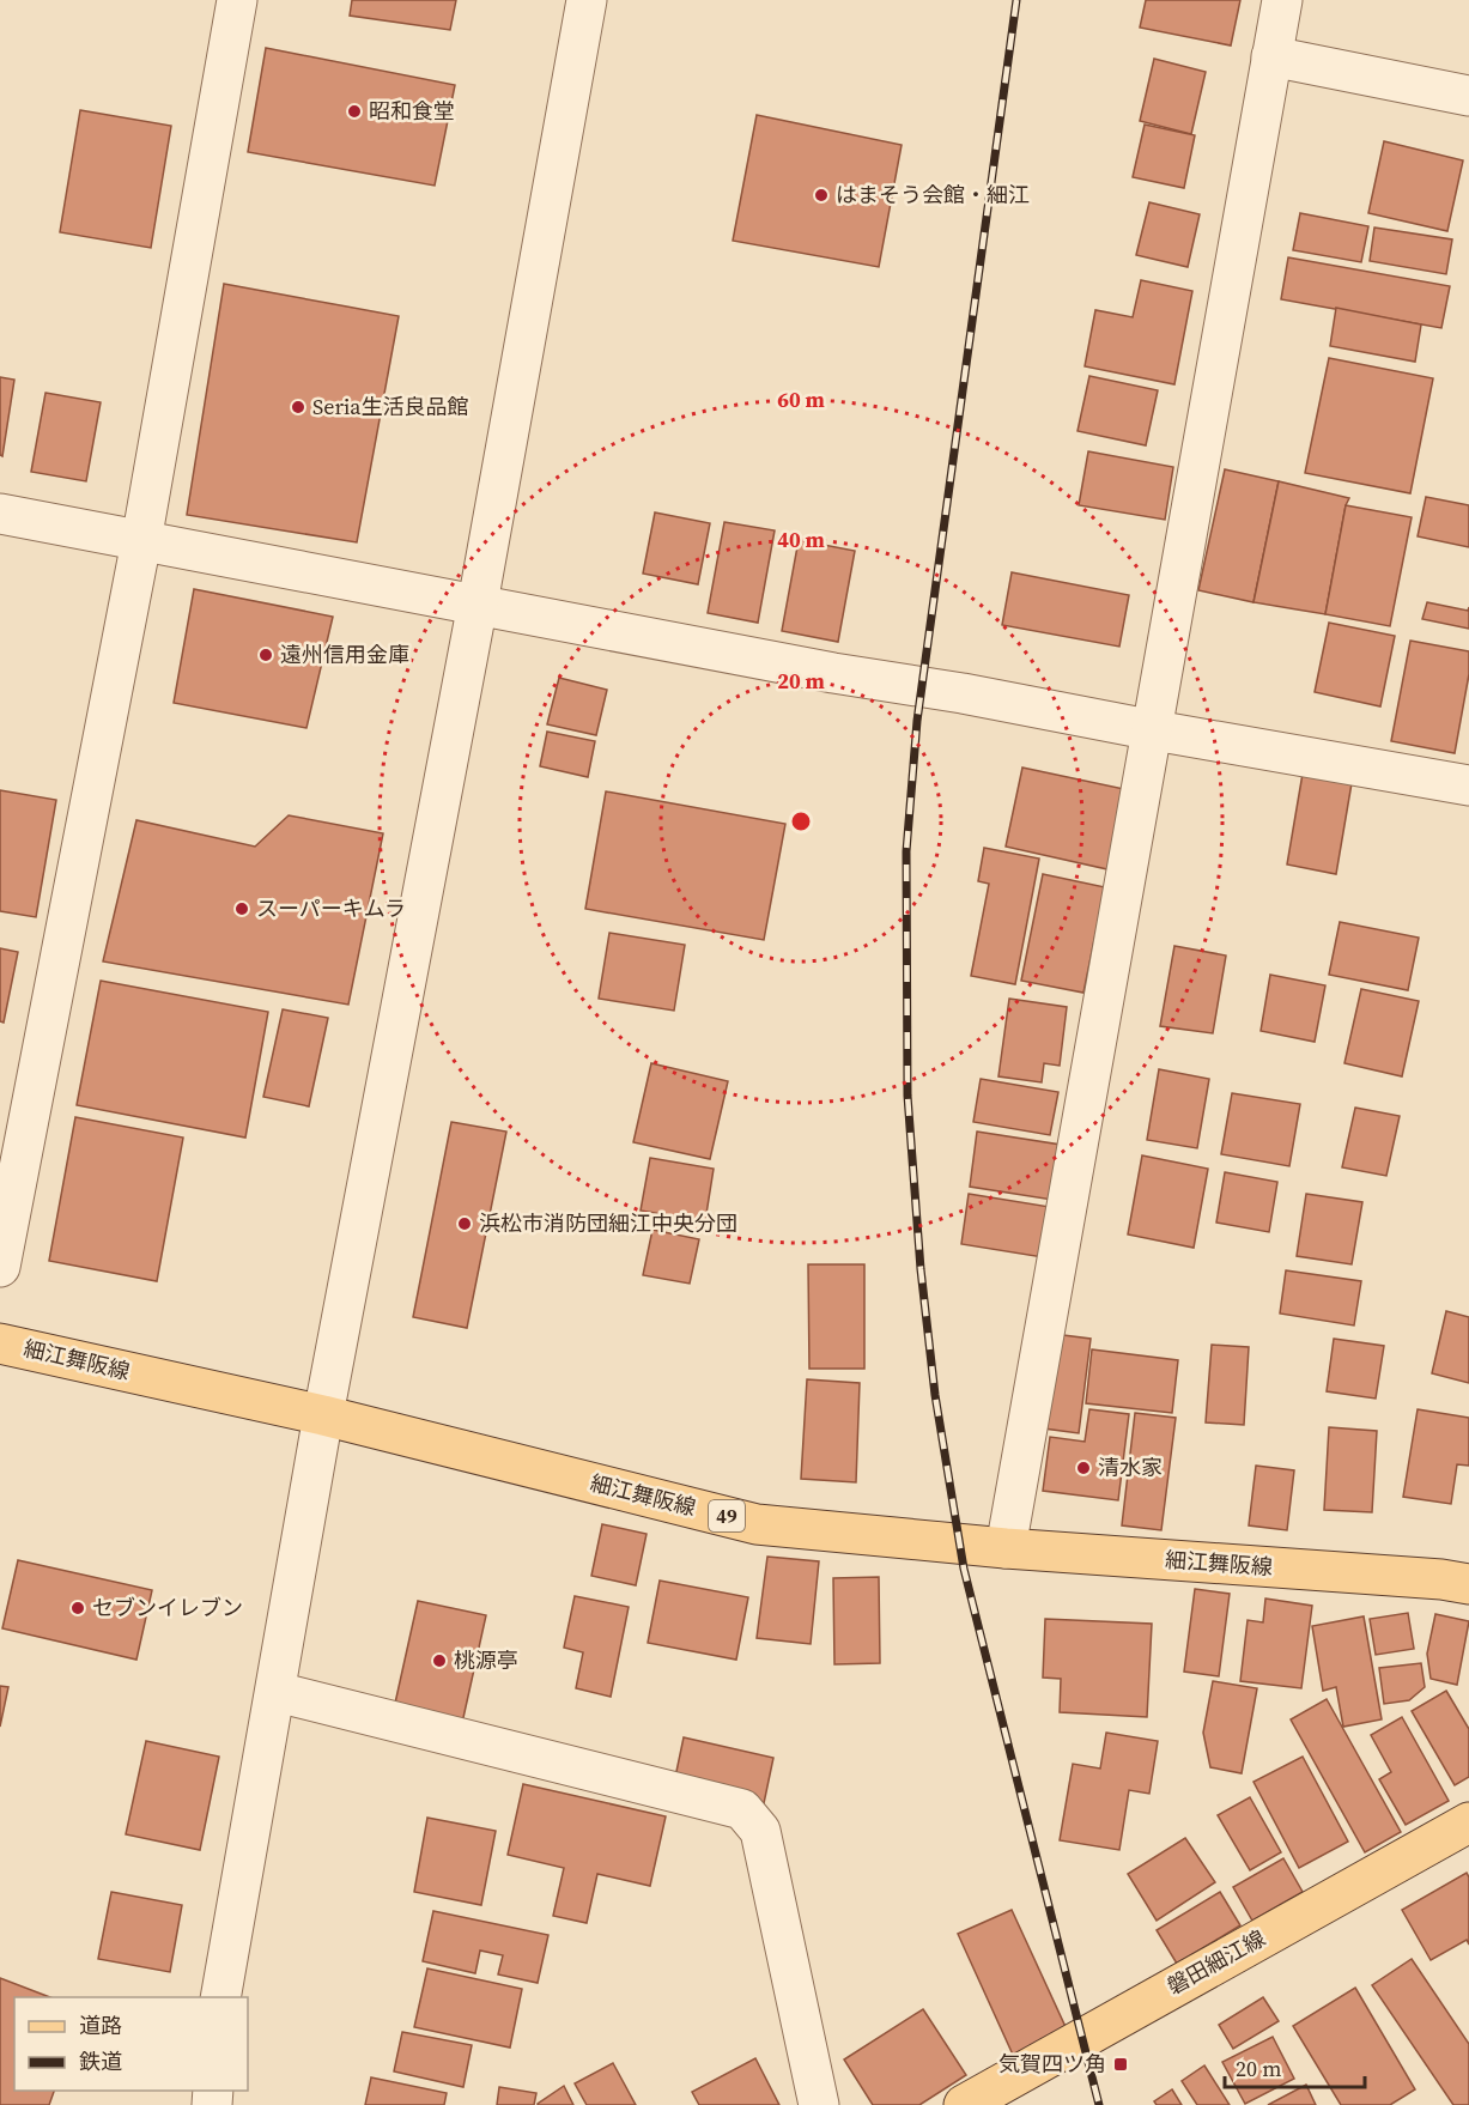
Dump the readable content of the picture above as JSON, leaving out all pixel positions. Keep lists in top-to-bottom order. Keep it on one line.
{"streets":{"main road":["細江舞阪線","49","磐田細江線"]},"places":{"other":["昭和食堂","はまそう会館・細江","Seria生活良品館","遠州信用金庫","スーパーキムラ","浜松市消防団細江中央分団","清水家","セブンイレブン","桃源亭"],"transit":["気賀四ツ角"]},"legend":["道路","鉄道"],"scale_bar":"20 m","rings":["60 m","40 m","20 m"]}
